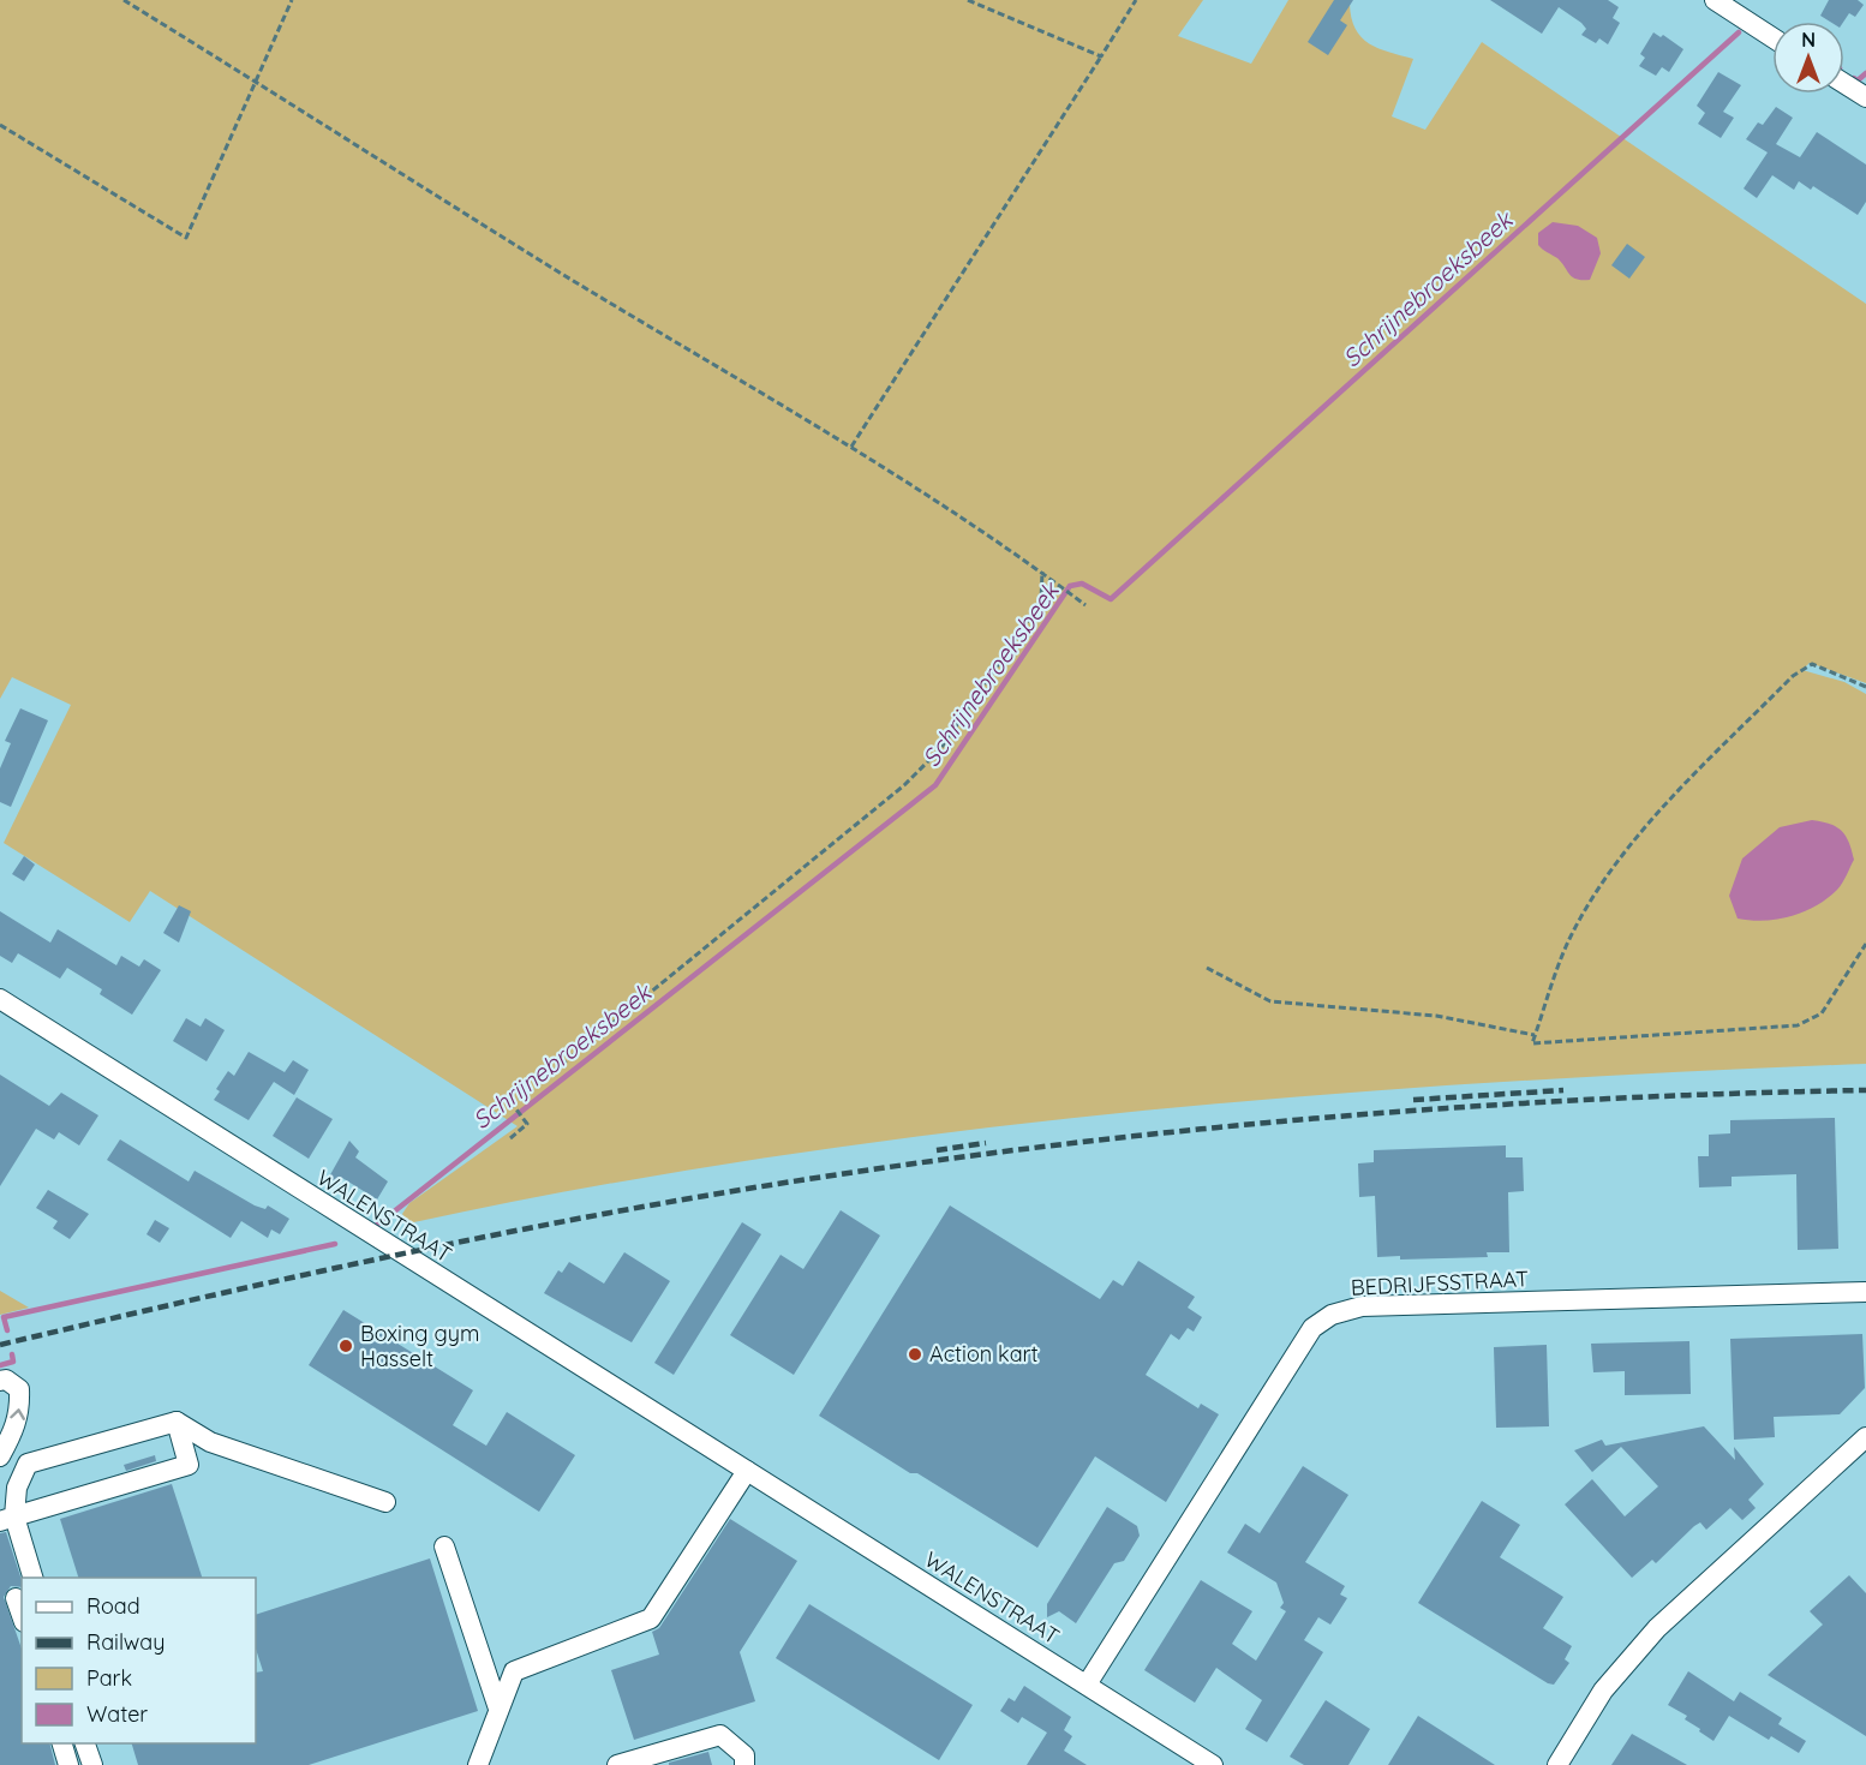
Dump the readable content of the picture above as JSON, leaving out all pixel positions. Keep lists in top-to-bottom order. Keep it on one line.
{"streets":{"street":["WALENSTRAAT","BEDRIJFSSTRAAT"]},"crossings":[["WALENSTRAAT","BEDRIJFSSTRAAT"]],"water":["Schrijnebroeksbeek"],"places":["Boxing gym Hasselt","Action kart"],"legend":["Road","Railway","Park","Water"],"north":"top"}
